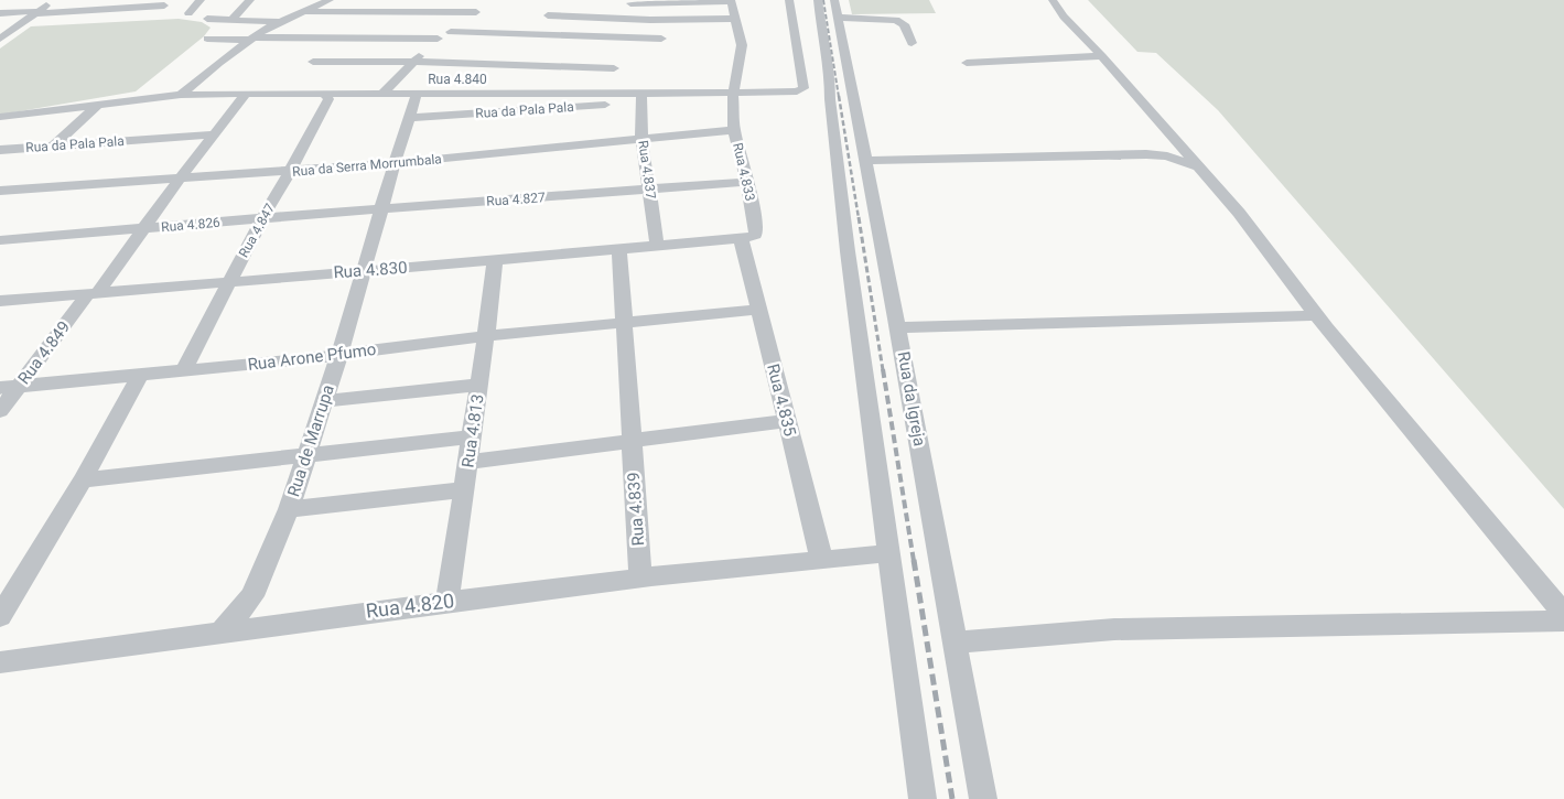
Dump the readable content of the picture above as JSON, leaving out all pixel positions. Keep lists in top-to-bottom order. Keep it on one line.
{"streets":{"street":["Rua 4.840","Rua da Pala Pala","Rua da Serra Morrumbala","Rua 4.837","Rua 4.833","Rua 4.827","Rua 4.826","Rua 4.847","Rua 4.830","Rua 4.849","Rua Arone Pfumo","Rua da Igreja","Rua 4.835","Rua 4.813","Rua de Marrupa","Rua 4.839","Rua 4.820"]},"crossings":[["Rua 4.840","Rua da Pala Pala"],["Rua 4.840","Rua 4.847"],["Rua 4.840","Rua de Marrupa"],["Rua da Pala Pala","Rua 4.837"],["Rua da Pala Pala","Rua 4.849"],["Rua da Pala Pala","Rua de Marrupa"],["Rua da Serra Morrumbala","Rua 4.837"],["Rua da Serra Morrumbala","Rua 4.833"],["Rua da Serra Morrumbala","Rua 4.847"],["Rua da Serra Morrumbala","Rua 4.849"],["Rua da Serra Morrumbala","Rua de Marrupa"],["Rua 4.837","Rua 4.827"],["Rua 4.837","Rua 4.830"],["Rua 4.833","Rua 4.827"],["Rua 4.833","Rua 4.830"],["Rua 4.833","Rua 4.835"],["Rua 4.827","Rua 4.826"],["Rua 4.827","Rua de Marrupa"],["Rua 4.826","Rua 4.847"],["Rua 4.826","Rua 4.849"],["Rua 4.826","Rua de Marrupa"],["Rua 4.847","Rua 4.830"],["Rua 4.847","Rua Arone Pfumo"],["Rua 4.830","Rua 4.849"],["Rua 4.830","Rua 4.835"],["Rua 4.830","Rua 4.813"],["Rua 4.830","Rua de Marrupa"],["Rua 4.830","Rua 4.839"],["Rua 4.849","Rua Arone Pfumo"],["Rua Arone Pfumo","Rua 4.835"],["Rua Arone Pfumo","Rua 4.813"],["Rua Arone Pfumo","Rua de Marrupa"],["Rua Arone Pfumo","Rua 4.839"],["Rua 4.835","Rua 4.820"],["Rua 4.813","Rua 4.820"],["Rua de Marrupa","Rua 4.820"],["Rua 4.839","Rua 4.820"]]}
